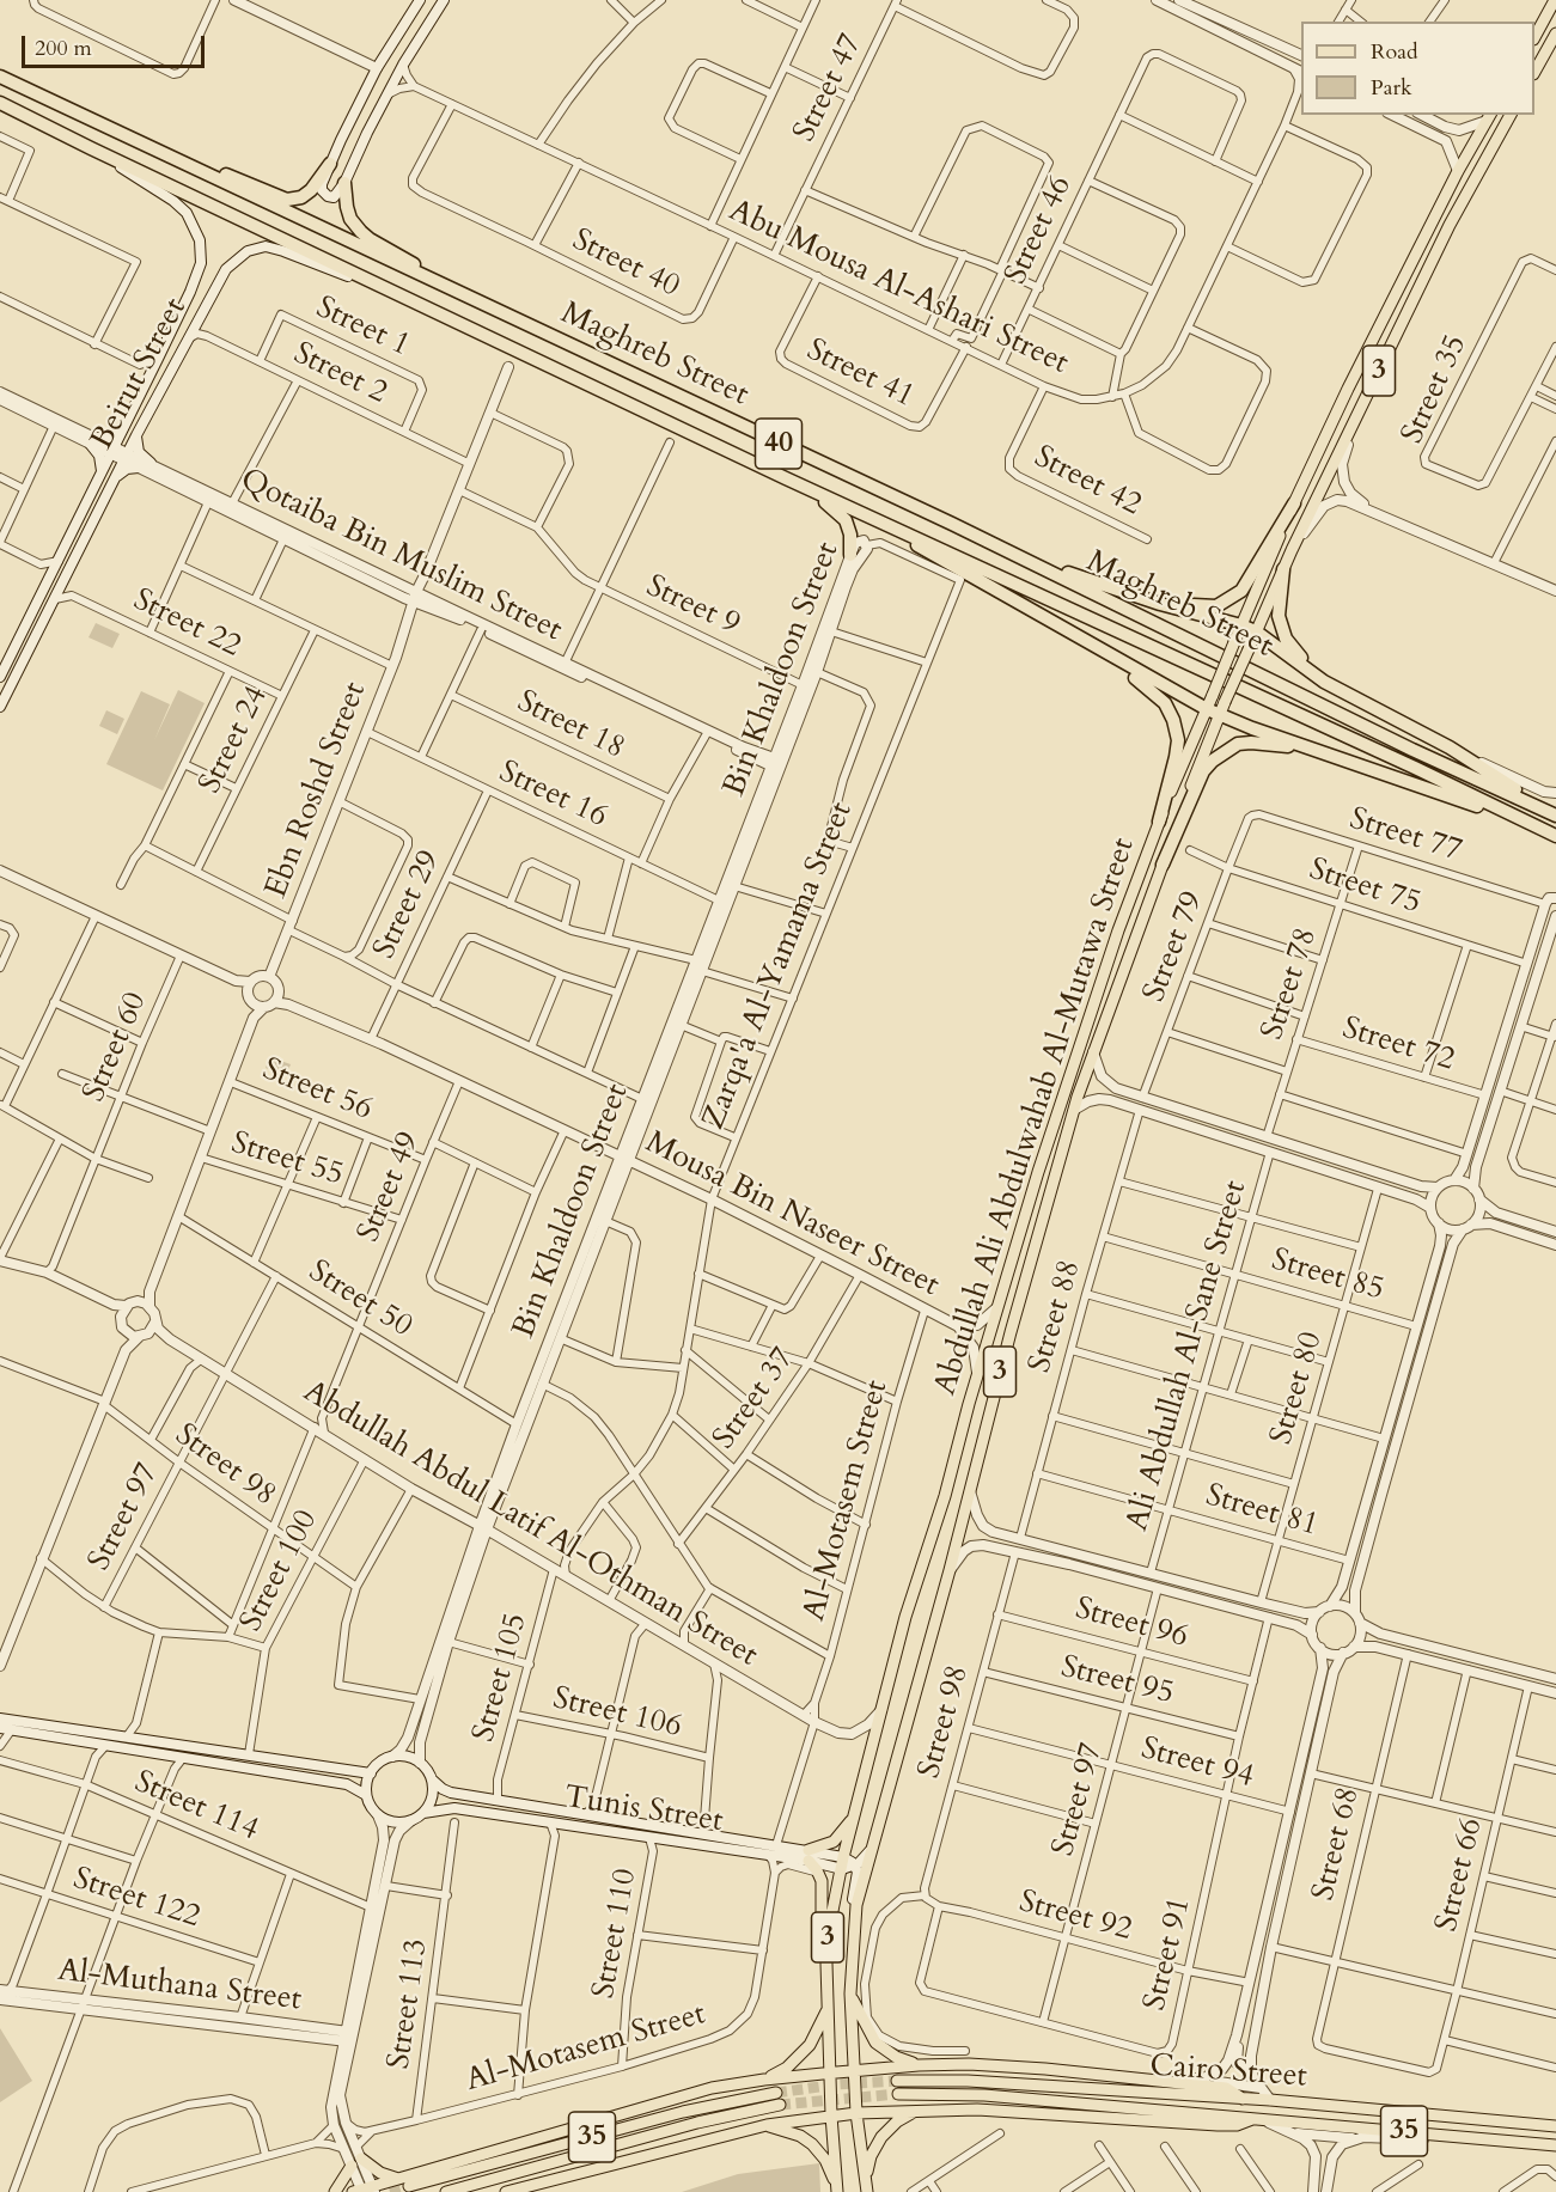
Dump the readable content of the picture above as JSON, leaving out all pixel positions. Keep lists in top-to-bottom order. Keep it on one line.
{"streets":{"highway":["Maghreb Street","40"],"main road":["3","Beirut Street","Abdullah Ali Abdulwahab Al-Mutawa Street","Tunis Street","Cairo Street","35"],"street":["Street 47","Street 46","Street 40","Abu Mousa Al-Ashari Street","Street 1","Street 2","Street 41","Street 35","Street 42","Qotaiba Bin Muslim Street","Street 9","Street 22","Bin Khaldoon Street","Street 18","Street 24","Ebn Roshd Street","Street 16","Street 77","Street 75","Street 29","Street 79","Zarqa'a Al-Yamama Street","Street 78","Street 72","Street 60","Street 56","Street 55","Street 49","Mousa Bin Naseer Street","Street 85","Street 50","Street 88","Ali Abdullah Al-Sane Street","Street 80","Street 37","Street 98","Al-Motasem Street","Street 81","Street 97","Abdullah Abdul Latif Al-Othman Street","Street 100","Street 96","Street 105","Street 95","Street 106","Street 94","Street 114","Street 68","Street 66","Street 122","Street 92","Street 110","Street 91","Al-Muthana Street","Street 113"]},"crossings":[["Street 47","Street 46"],["Street 47","Abu Mousa Al-Ashari Street"],["Street 46","Abu Mousa Al-Ashari Street"],["Street 40","Abu Mousa Al-Ashari Street"],["Abu Mousa Al-Ashari Street","Street 41"],["Abu Mousa Al-Ashari Street","Street 42"],["Street 1","Street 2"],["Maghreb Street","Beirut Street"],["3","Abdullah Ali Abdulwahab Al-Mutawa Street"],["Beirut Street","Street 2"],["Beirut Street","Qotaiba Bin Muslim Street"],["Street 2","Ebn Roshd Street"],["Qotaiba Bin Muslim Street","Street 9"],["Qotaiba Bin Muslim Street","Bin Khaldoon Street"],["Qotaiba Bin Muslim Street","Ebn Roshd Street"],["Street 9","Bin Khaldoon Street"],["Street 22","Street 24"],["Bin Khaldoon Street","Street 16"],["Bin Khaldoon Street","Zarqa'a Al-Yamama Street"],["Bin Khaldoon Street","Mousa Bin Naseer Street"],["Bin Khaldoon Street","Street 50"],["Bin Khaldoon Street","Abdullah Abdul Latif Al-Othman Street"],["Bin Khaldoon Street","Tunis Street"],["Ebn Roshd Street","Street 16"],["Ebn Roshd Street","Mousa Bin Naseer Street"],["Street 16","Street 29"],["Street 77","Street 79"],["Street 77","Street 78"],["Street 75","Street 79"],["Street 75","Street 78"],["Street 29","Mousa Bin Naseer Street"],["Zarqa'a Al-Yamama Street","Mousa Bin Naseer Street"],["Zarqa'a Al-Yamama Street","Abdullah Abdul Latif Al-Othman Street"],["Street 78","Street 72"],["Street 56","Street 49"],["Abdullah Ali Abdulwahab Al-Mutawa Street","Mousa Bin Naseer Street"],["Abdullah Ali Abdulwahab Al-Mutawa Street","Abdullah Abdul Latif Al-Othman Street"],["Abdullah Ali Abdulwahab Al-Mutawa Street","Tunis Street"],["Street 55","Street 49"],["Street 49","Mousa Bin Naseer Street"],["Street 49","Street 50"],["Street 49","Abdullah Abdul Latif Al-Othman Street"],["Mousa Bin Naseer Street","Street 37"],["Mousa Bin Naseer Street","Al-Motasem Street"],["Street 85","Street 88"],["Street 85","Ali Abdullah Al-Sane Street"],["Street 85","Street 80"],["Street 50","Street 97"],["Street 88","Street 81"],["Ali Abdullah Al-Sane Street","Street 81"],["Street 80","Street 81"],["Street 98","Street 97"],["Street 98","Street 100"],["Street 98","Street 96"],["Street 98","Street 95"],["Street 98","Street 94"],["Street 98","Street 92"],["Street 98","Street 91"],["Al-Motasem Street","Abdullah Abdul Latif Al-Othman Street"],["Al-Motasem Street","Tunis Street"],["Al-Motasem Street","Street 110"],["Al-Motasem Street","Street 113"],["Street 97","Abdullah Abdul Latif Al-Othman Street"],["Street 97","Street 96"],["Street 97","Street 95"],["Street 97","Street 94"],["Street 97","Street 92"],["Street 97","Street 91"],["Abdullah Abdul Latif Al-Othman Street","Street 100"],["Abdullah Abdul Latif Al-Othman Street","Street 105"],["Street 96","Street 91"],["Street 105","Street 106"],["Street 105","Tunis Street"],["Street 95","Street 91"],["Street 94","Street 91"],["Tunis Street","Street 110"],["Street 68","Street 66"],["Street 92","Street 91"]],"legend":["Road","Park"],"scale_bar":"200 m"}
